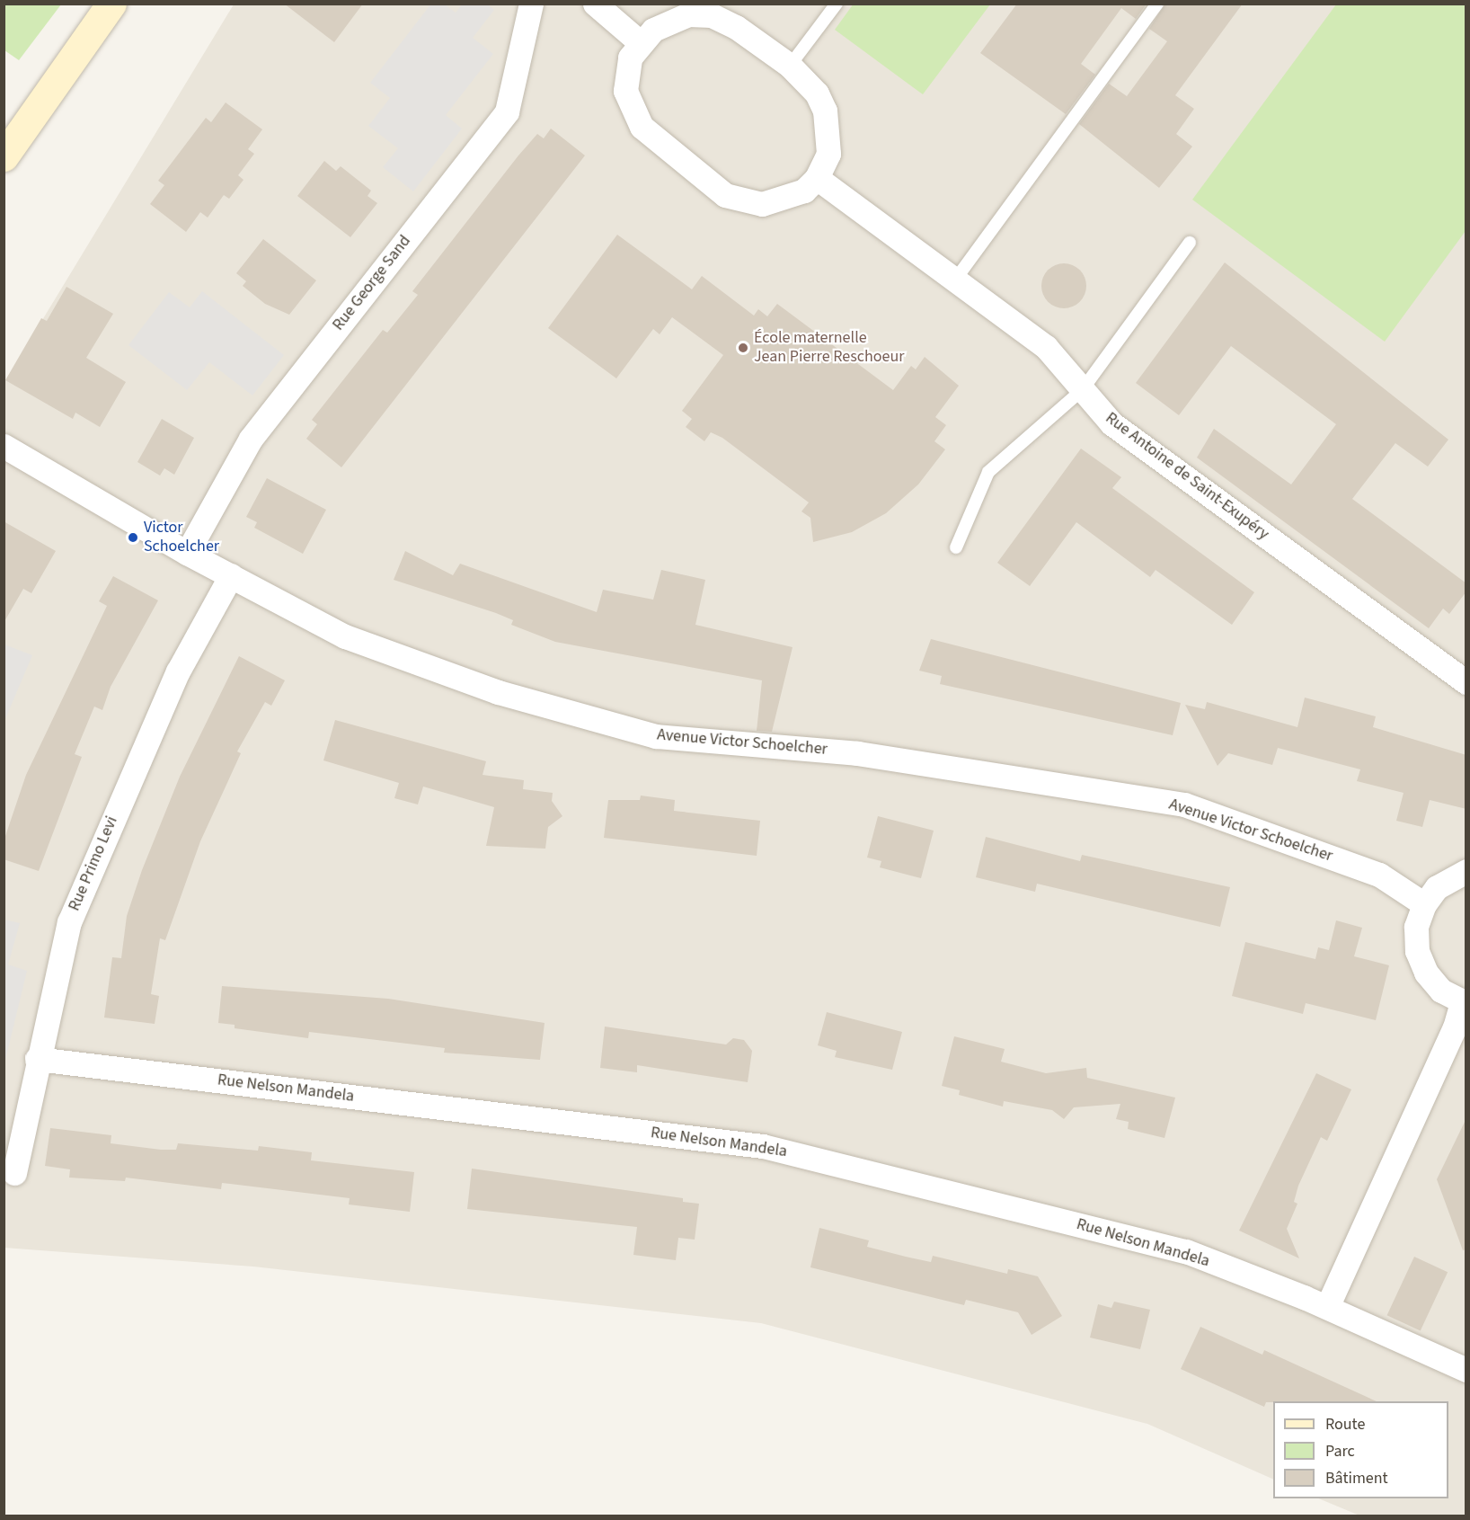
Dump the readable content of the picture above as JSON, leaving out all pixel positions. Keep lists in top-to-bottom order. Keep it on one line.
{"streets":{"street":["Rue George Sand","Rue Antoine de Saint-Exupéry","Avenue Victor Schoelcher","Rue Primo Levi","Rue Nelson Mandela"]},"crossings":[["Rue George Sand","Avenue Victor Schoelcher"],["Avenue Victor Schoelcher","Rue Primo Levi"],["Rue Primo Levi","Rue Nelson Mandela"]],"places":["École maternelle Jean Pierre Reschoeur","Victor Schoelcher"],"legend":["Route","Parc","Bâtiment"]}
